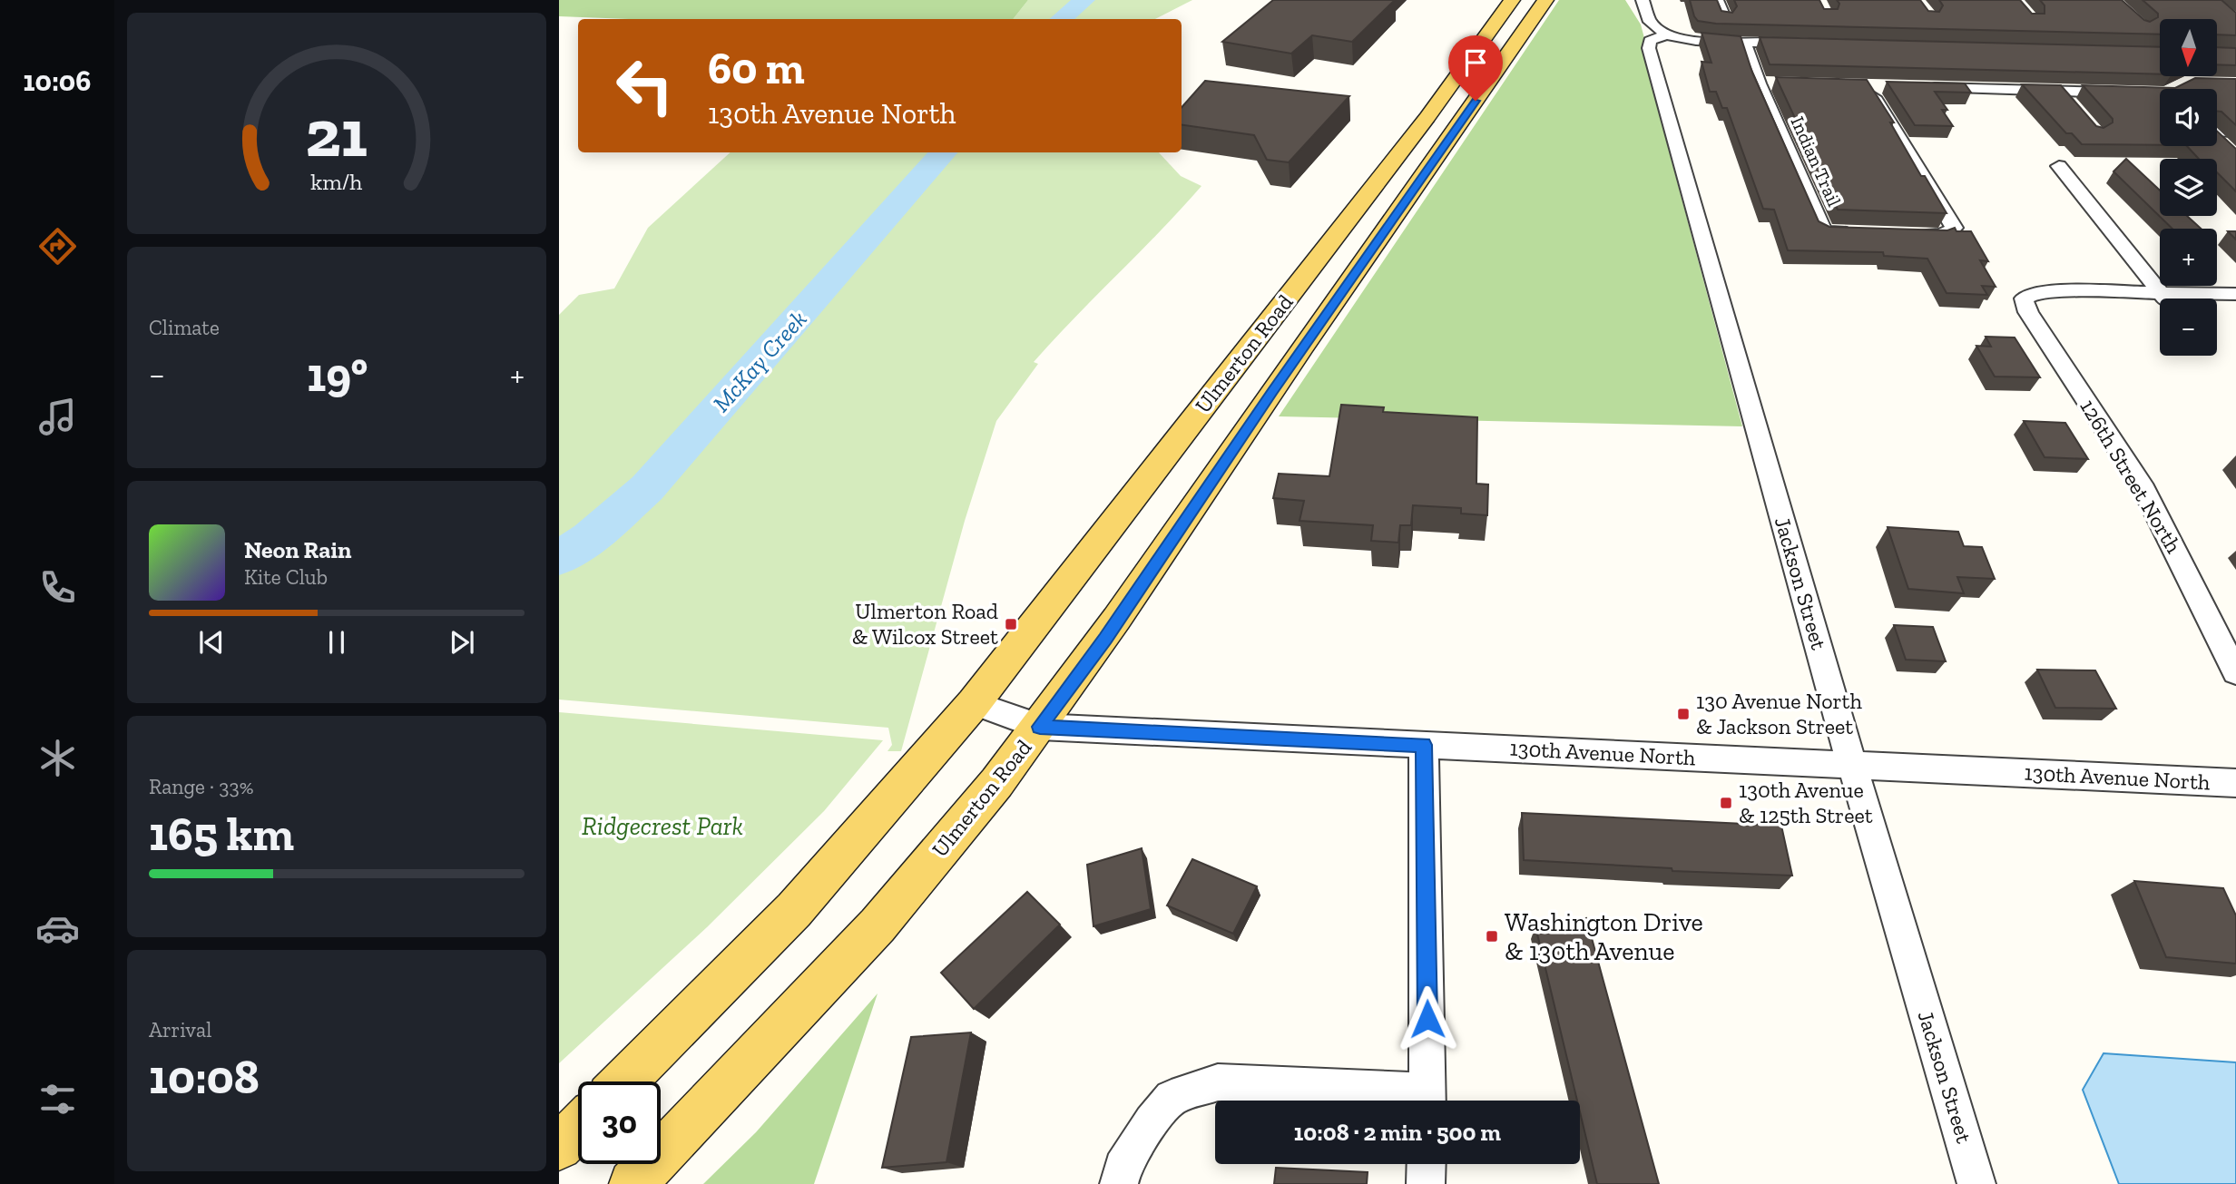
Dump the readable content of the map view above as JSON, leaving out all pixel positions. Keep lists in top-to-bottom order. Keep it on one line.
{"streets":{"main road":["Ulmerton Road"],"street":["Indian Trail","126th Street North","Jackson Street","130th Avenue North"]},"crossings":[["Ulmerton Road","130th Avenue North"],["Jackson Street","130th Avenue North"]],"water":["McKay Creek"],"parks":["Ridgecrest Park"],"places":{"transit":["Ulmerton Road & Wilcox Street","130 Avenue North & Jackson Street","130th Avenue & 125th Street","Washington Drive & 130th Avenue"]},"north":"bottom","page":{"tabs":"10:06","map_buttons":["+","−"],"turn":["60 m","130th Avenue North"],"tile":["Climate",["Range · 33%","165 km"],["Arrival","10:08"]],"heat":["−","19°","+"],"song":["Neon Rain","Kite Club"],"limit":"30","trip":"10:08 · 2 min · 500 m","gauge":["21","km/h"]}}
